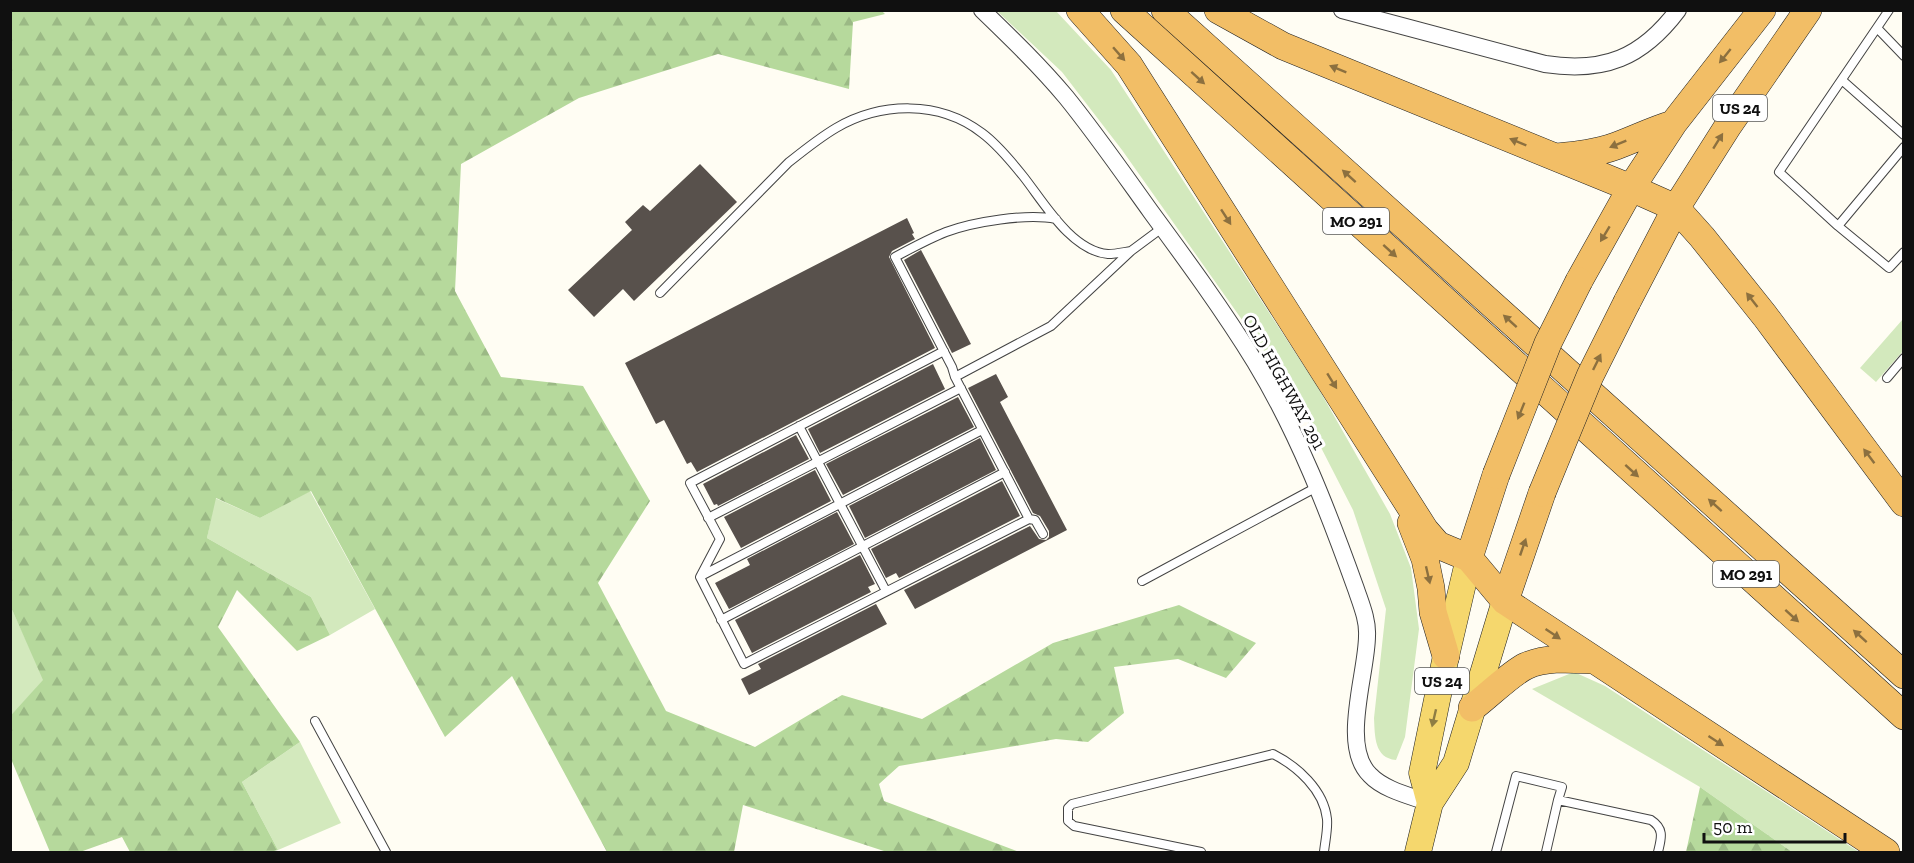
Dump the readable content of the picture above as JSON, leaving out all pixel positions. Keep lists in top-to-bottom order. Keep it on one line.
{"streets":{"highway":["US 24","MO 291"],"street":["OLD HIGHWAY 291"]},"crossings":[["US 24","OLD HIGHWAY 291"]],"scale_bar":"50 m"}
